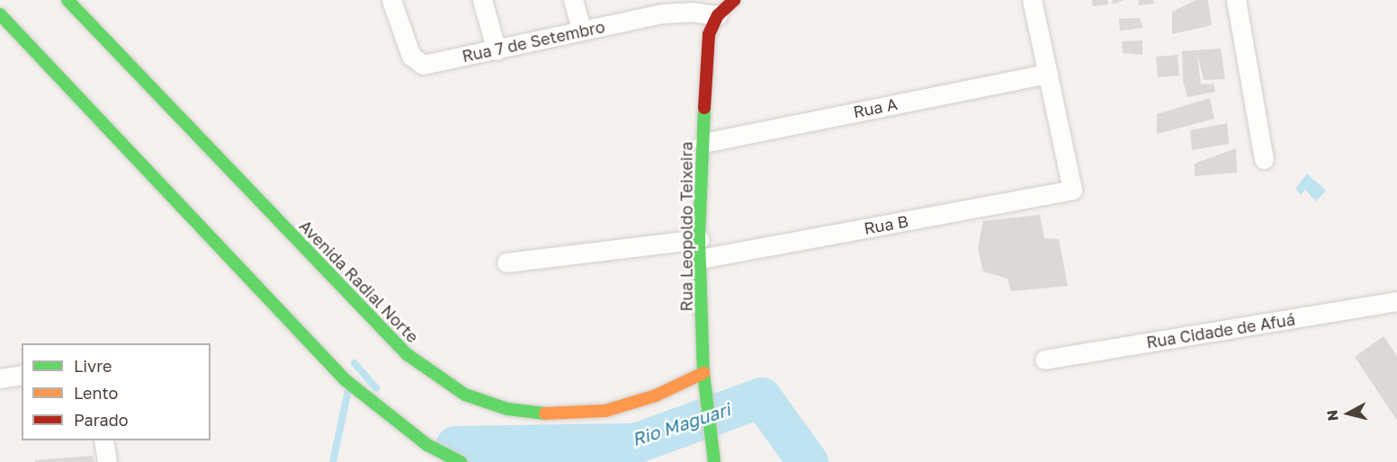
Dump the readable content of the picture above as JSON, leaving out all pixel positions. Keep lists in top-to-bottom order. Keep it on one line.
{"streets":{"main road":["Rua Leopoldo Teixeira","Avenida Radial Norte"],"street":["Rua 7 de Setembro","Rua A","Rua B","Rua Cidade de Afuá"]},"crossings":[["Rua 7 de Setembro","Rua Leopoldo Teixeira"],["Rua A","Rua B"],["Rua A","Rua Leopoldo Teixeira"],["Rua B","Rua Leopoldo Teixeira"],["Rua Leopoldo Teixeira","Avenida Radial Norte"]],"water":["Rio Maguari"],"legend":["Livre","Lento","Parado"],"north":"left"}
